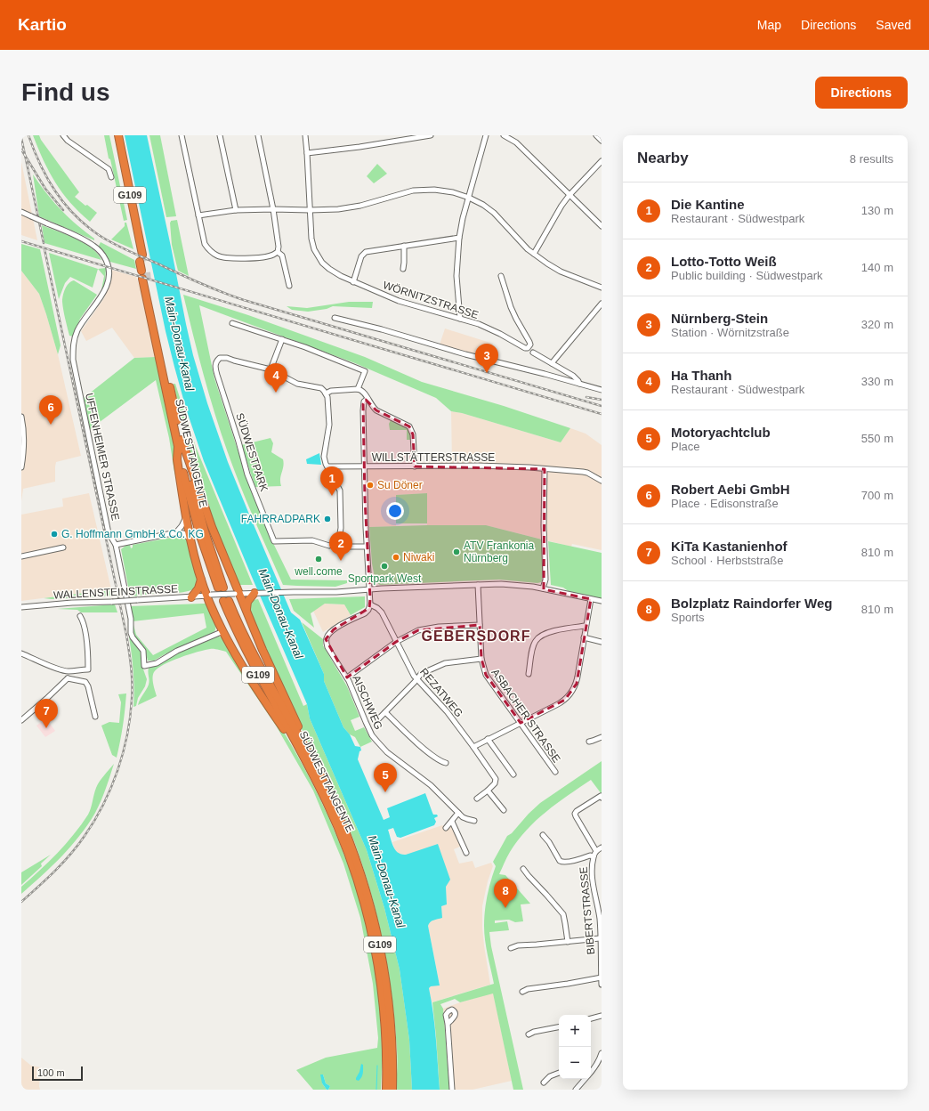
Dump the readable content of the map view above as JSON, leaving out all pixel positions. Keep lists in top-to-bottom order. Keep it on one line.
{"streets":{"highway":["G109","SÜDWESTTANGENTE"],"street":["WÖRNITZSTRASSE","SÜDWESTPARK","UFFENHEIMER STRASSE","WILLSTÄTTERSTRASSE","WALLENSTEINSTRASSE","REZATWEG","AISCHWEG","ASBACHER STRASSE","BIBERTSTRASSE"]},"crossings":[["SÜDWESTPARK","WILLSTÄTTERSTRASSE"],["WILLSTÄTTERSTRASSE","WALLENSTEINSTRASSE"],["WALLENSTEINSTRASSE","ASBACHER STRASSE"],["REZATWEG","AISCHWEG"]],"districts":["GEBERSDORF"],"water":["Main-Donau-Kanal"],"places":["Su Döner","FAHRRADPARK","G. Hoffmann GmbH & Co. KG","ATV Frankonia Nürnberg","Niwaki","well.come","Sportpark West"],"scale_bar":"100 m","page":{"header":"Kartio","nav":["Map","Directions","Saved"],"buttons":"Directions","title":"Find us","heading":["Nearby","8 results"],"list":[{"mark":"1","name":"Die Kantine","note":"Restaurant · Südwestpark","value":"130 m"},{"mark":"2","name":"Lotto-Totto Weiß","note":"Public building · Südwestpark","value":"140 m"},{"mark":"3","name":"Nürnberg-Stein","note":"Station · Wörnitzstraße","value":"320 m"},{"mark":"4","name":"Ha Thanh","note":"Restaurant · Südwestpark","value":"330 m"},{"mark":"5","name":"Motoryachtclub","note":"Place","value":"550 m"},{"mark":"6","name":"Robert Aebi GmbH","note":"Place · Edisonstraße","value":"700 m"},{"mark":"7","name":"KiTa Kastanienhof","note":"School · Herbststraße","value":"810 m"},{"mark":"8","name":"Bolzplatz Raindorfer Weg","note":"Sports","value":"810 m"}],"pins":["3","4","6","1","2","7","5","8"],"map_buttons":["+","−"],"scale":"100 m"}}
